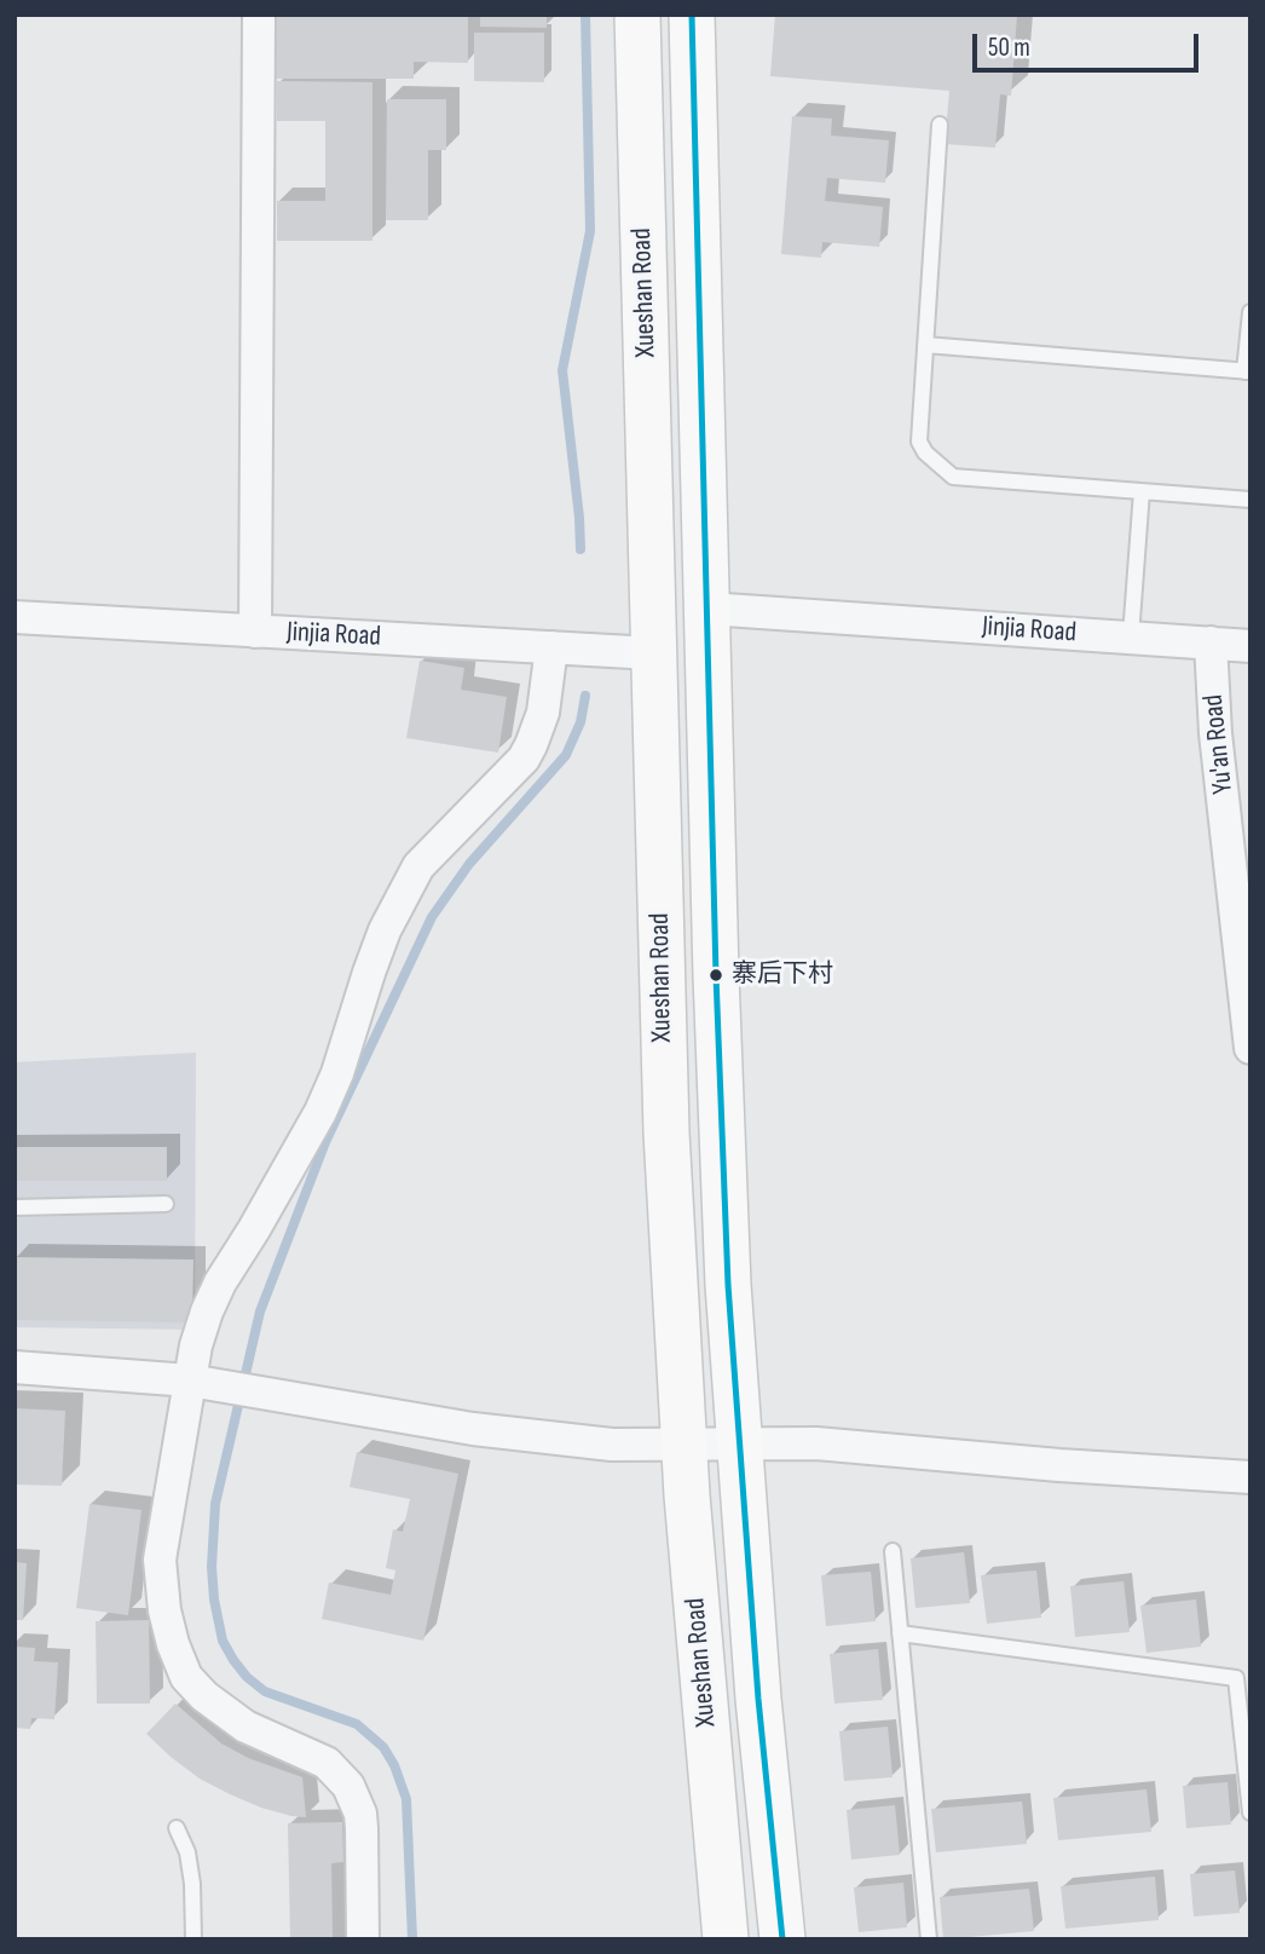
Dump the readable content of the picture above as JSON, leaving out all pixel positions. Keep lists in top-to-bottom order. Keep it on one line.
{"streets":{"main road":["Xueshan Road"],"street":["Jinjia Road","Yu'an Road"]},"crossings":[["Xueshan Road","Jinjia Road"],["Jinjia Road","Yu'an Road"]],"places":["寨后下村"],"scale_bar":"50 m"}
